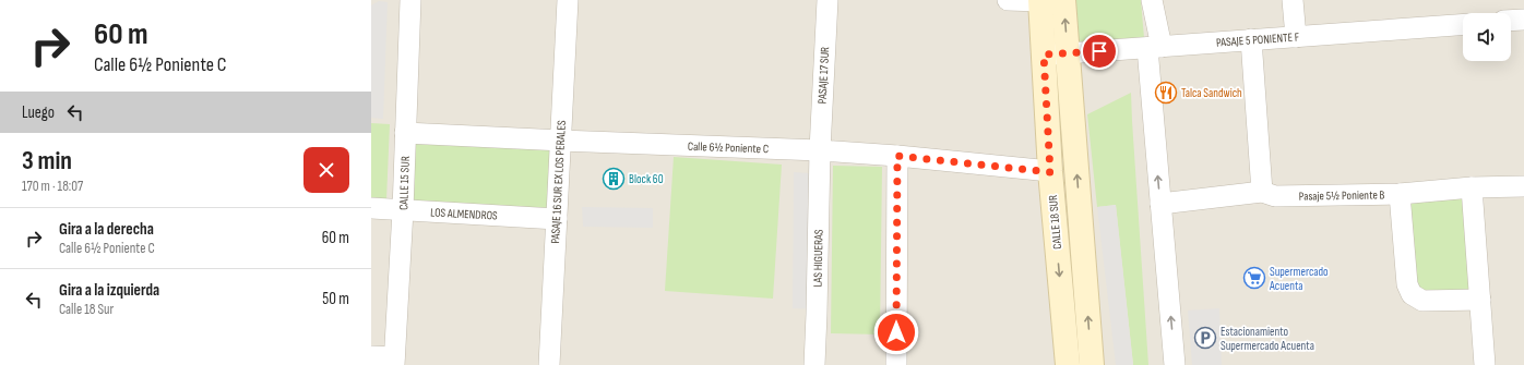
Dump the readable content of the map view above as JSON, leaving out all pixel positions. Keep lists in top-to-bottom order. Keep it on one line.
{"streets":{"main road":["CALLE 18 SUR"],"street":["PASAJE 5 PONIENTE F","PASAJE 17 SUR","Calle 6½ Poniente C","PASAJE 16 SUR EX LOS PERALES","CALLE 15 SUR","Pasaje 5½ Poniente B","LOS ALMENDROS","LAS HIGUERAS"]},"crossings":[["PASAJE 5 PONIENTE F","CALLE 18 SUR"],["PASAJE 17 SUR","Calle 6½ Poniente C"],["PASAJE 17 SUR","LAS HIGUERAS"],["Calle 6½ Poniente C","PASAJE 16 SUR EX LOS PERALES"],["Calle 6½ Poniente C","CALLE 15 SUR"],["Calle 6½ Poniente C","CALLE 18 SUR"],["Calle 6½ Poniente C","LAS HIGUERAS"],["PASAJE 16 SUR EX LOS PERALES","LOS ALMENDROS"],["CALLE 15 SUR","LOS ALMENDROS"]],"places":{"restaurant":["Talca Sandwich"],"building":["Block 60"],"supermarket":["Supermercado Acuenta"],"parking":["Estacionamiento Supermercado Acuenta"]},"page":{"turn":["60 m","Calle 6½ Poniente C"],"then":"Luego","heading":["3 min","170 m · 18:07"],"list":[{"name":"Gira a la derecha","note":"Calle 6½ Poniente C","value":"60 m"},{"name":"Gira a la izquierda","note":"Calle 18 Sur","value":"50 m"}]}}
